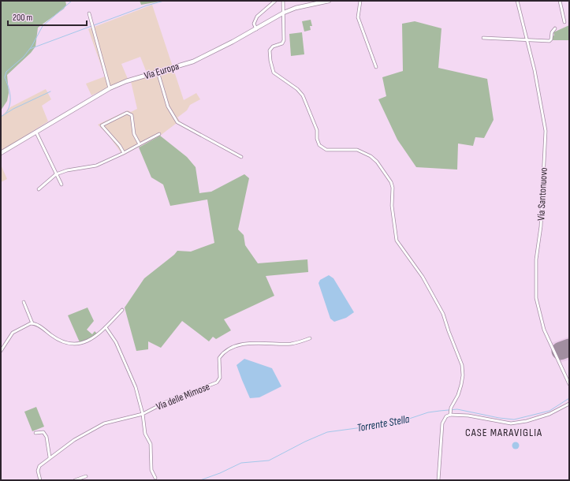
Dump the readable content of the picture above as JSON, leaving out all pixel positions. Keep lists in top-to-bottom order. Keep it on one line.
{"streets":{"main road":["Via Europa"],"street":["Via Santonuovo","Via delle Mimose"]},"districts":["CASE MARAVIGLIA"],"water":["Torrente Stella"],"scale_bar":"200 m"}
